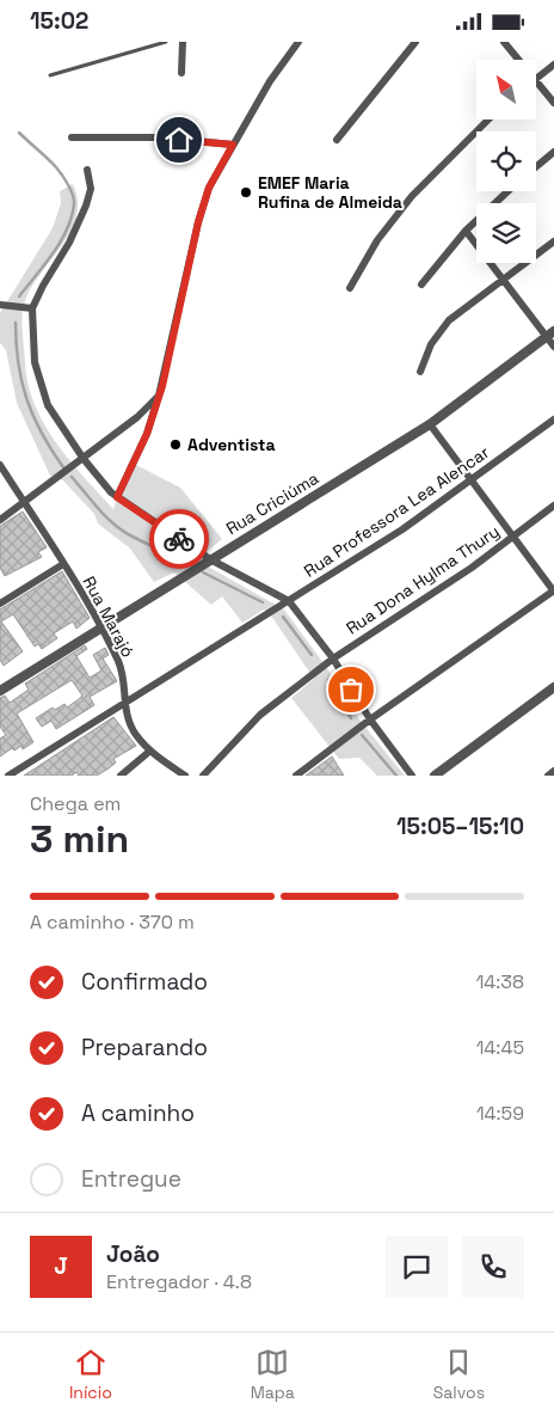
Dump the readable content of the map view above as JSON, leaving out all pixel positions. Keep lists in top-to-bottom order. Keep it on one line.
{"streets":{"street":["Rua Criciúma","Rua Professora Lea Alencar","Rua Dona Hylma Thury","Rua Marajó"]},"crossings":[["Rua Criciúma","Rua Marajó"],["Rua Professora Lea Alencar","Rua Marajó"]],"places":["EMEF Maria Rufina de Almeida","Adventista"],"north":"top left","page":{"status":"15:02","heading":["3 min","Chega em","15:05–15:10"],"panel":["João","Entregador · 4.8"],"bar":"A caminho · 370 m","list":[["Confirmado","14:38"],["Preparando","14:45"],["A caminho","14:59"],"Entregue"],"round":"J","tabs":["Início","Mapa","Salvos"]}}
